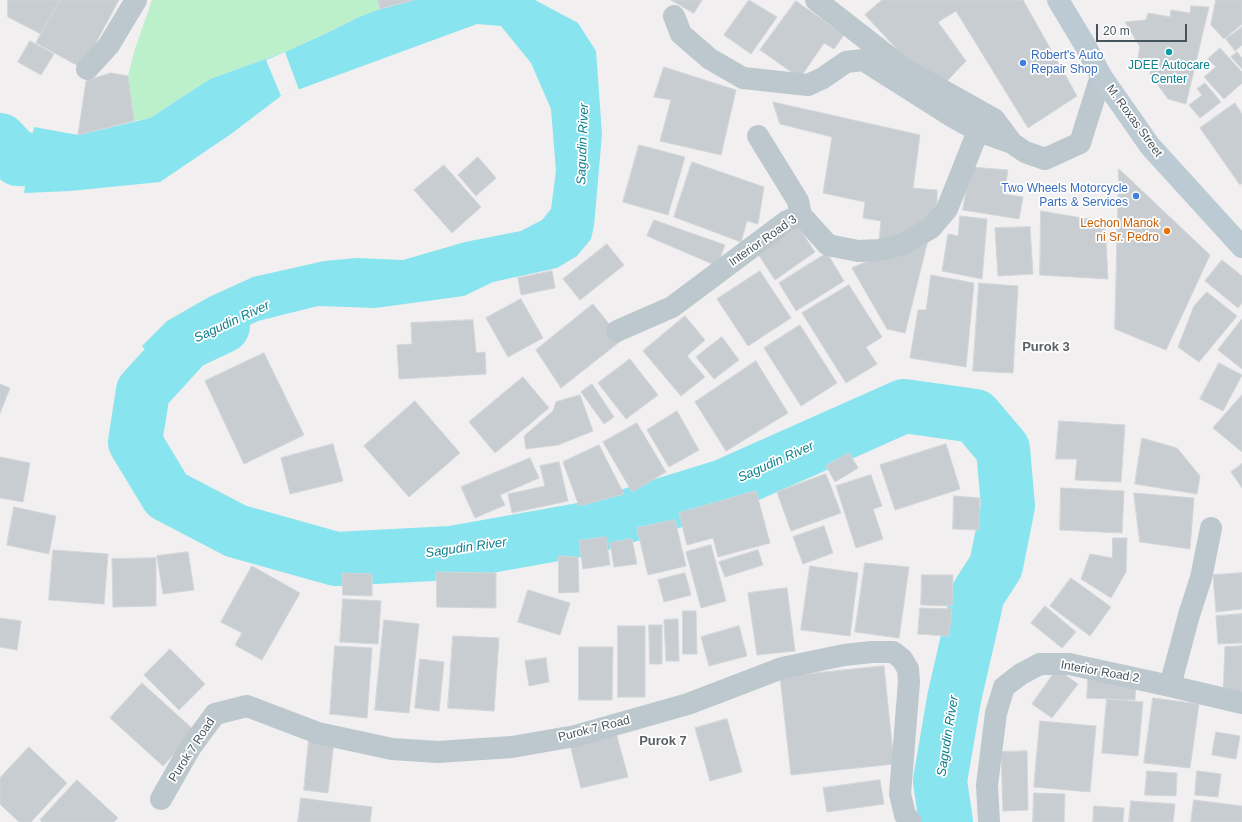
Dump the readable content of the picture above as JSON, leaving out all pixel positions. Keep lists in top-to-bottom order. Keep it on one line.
{"streets":{"main road":["M. Roxas Street"],"street":["Interior Road 3","Interior Road 2","Purok 7 Road"]},"districts":["Purok 3","Purok 7"],"water":["Sagudin River"],"places":["JDEE Autocare Center","Robert's Auto Repair Shop","Two Wheels Motorcycle Parts & Services","Lechon Manok ni Sr. Pedro"],"scale_bar":"20 m"}
